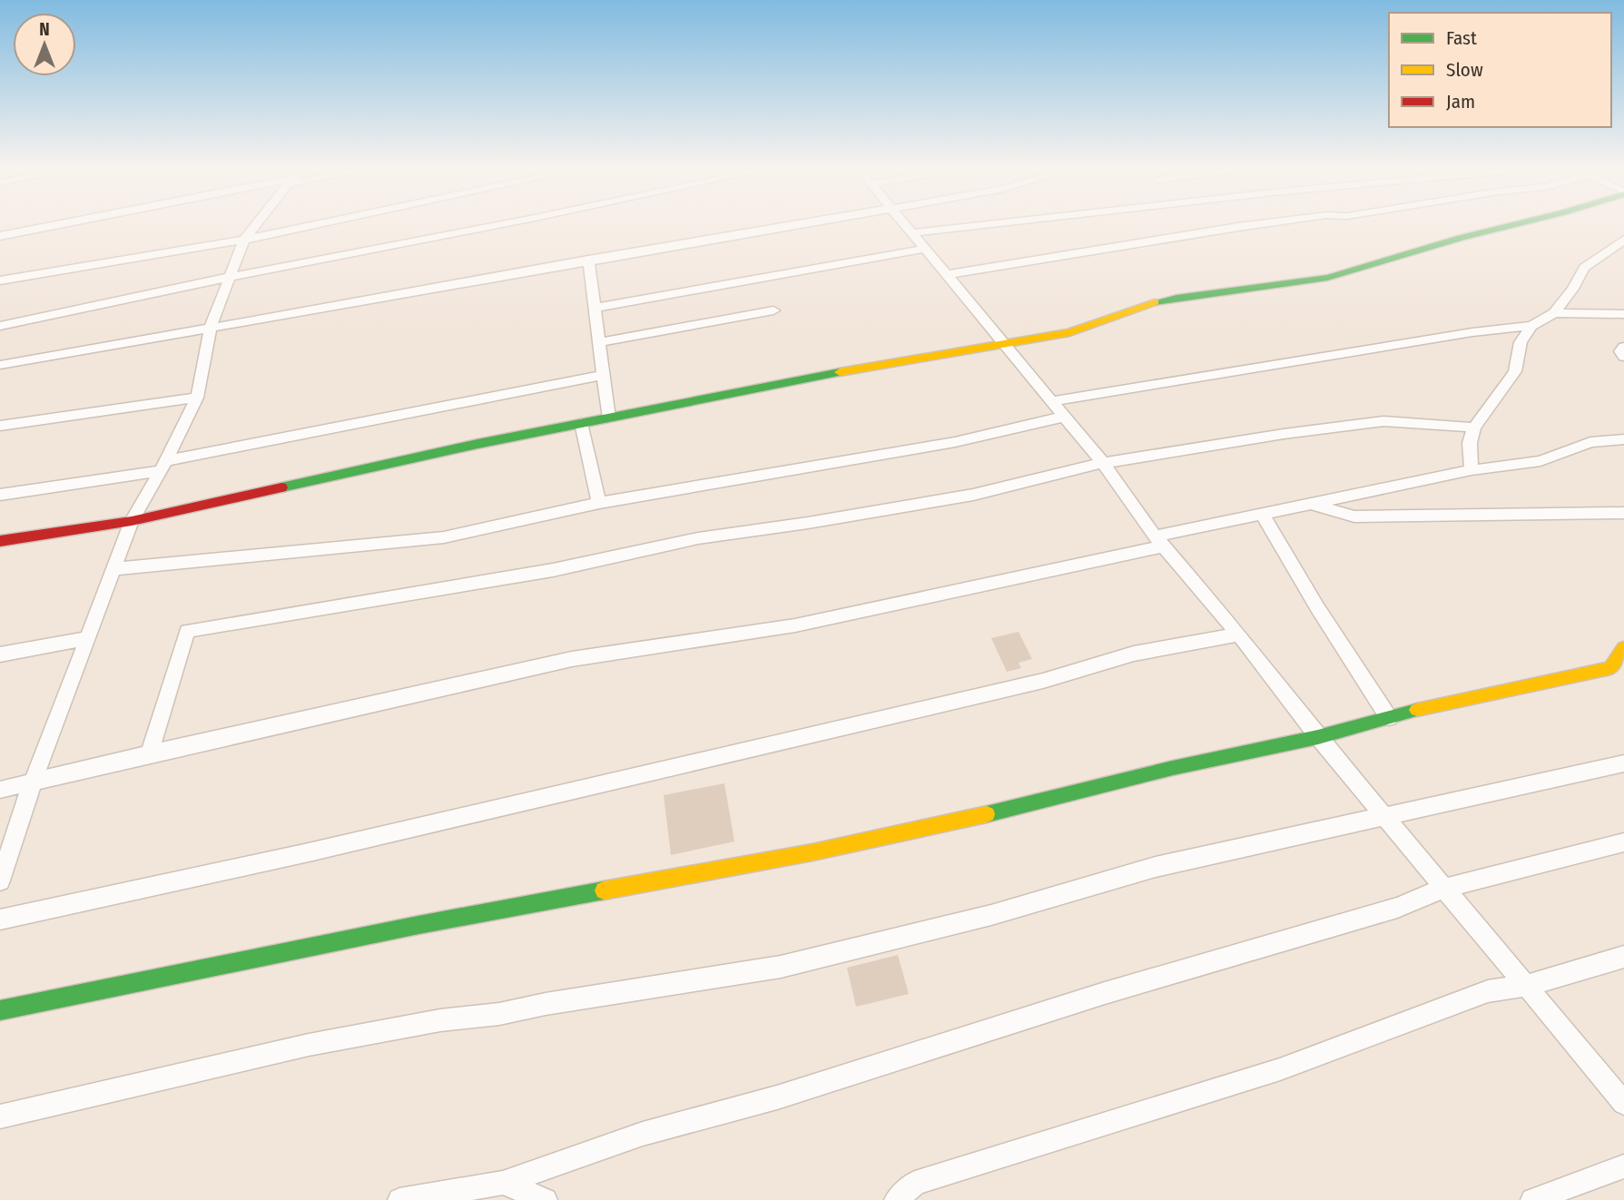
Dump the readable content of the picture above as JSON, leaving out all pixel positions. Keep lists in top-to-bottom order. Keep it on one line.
{"legend":["Fast","Slow","Jam"],"north":"top"}
